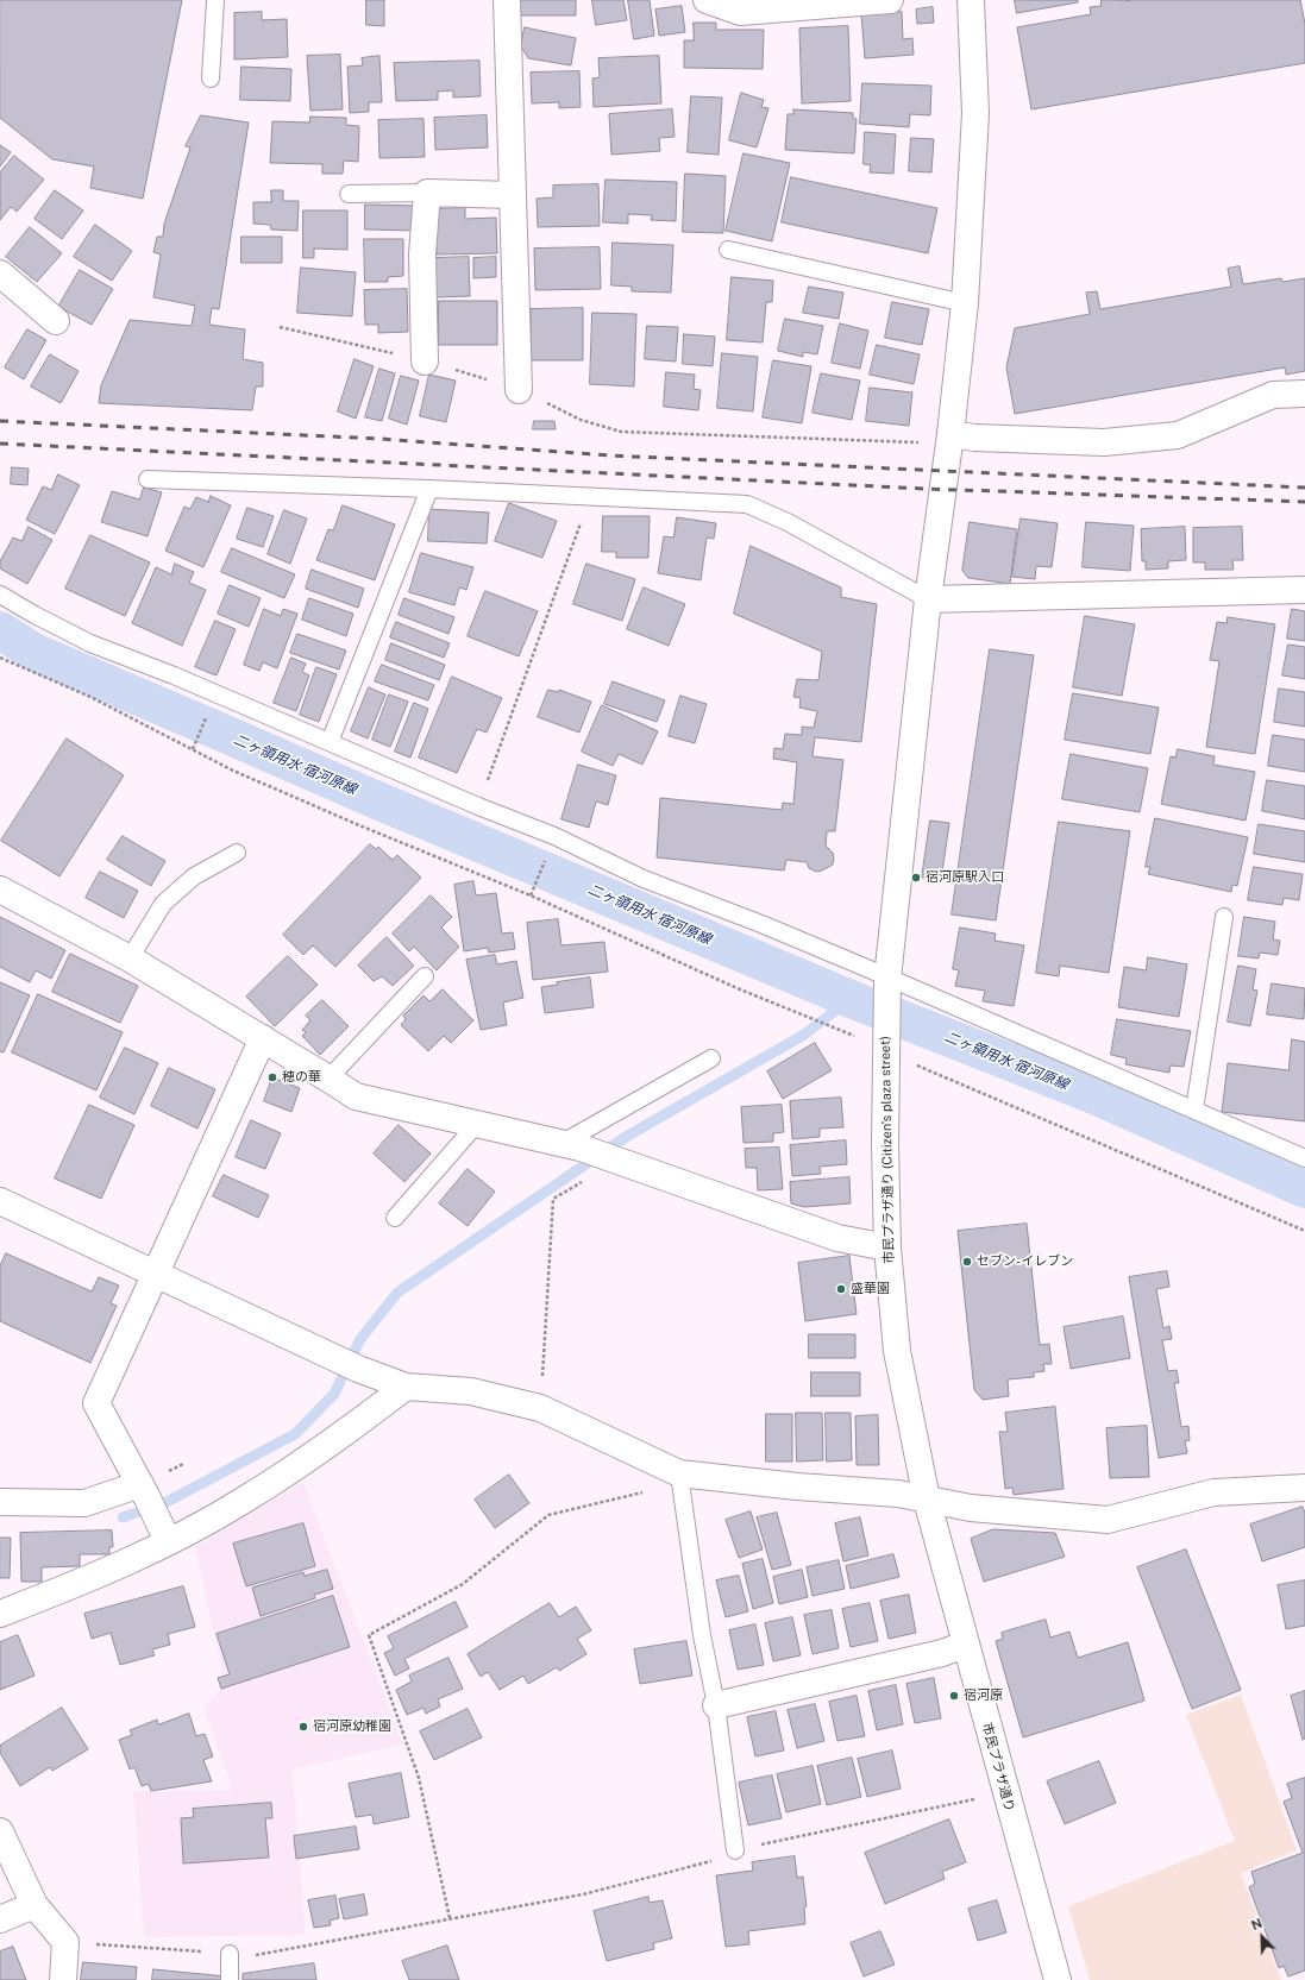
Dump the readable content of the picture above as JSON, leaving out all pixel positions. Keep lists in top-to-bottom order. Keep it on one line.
{"streets":{"street":["市民プラザ通り (Citizen's plaza street)","市民プラザ通り"]},"crossings":[["市民プラザ通り (Citizen's plaza street)","市民プラザ通り"]],"water":["二ヶ領用水 宿河原線"],"places":["宿河原駅入口","穂の華","セブン-イレブン","盛華園","宿河原","宿河原幼稚園"],"north":"top left"}
